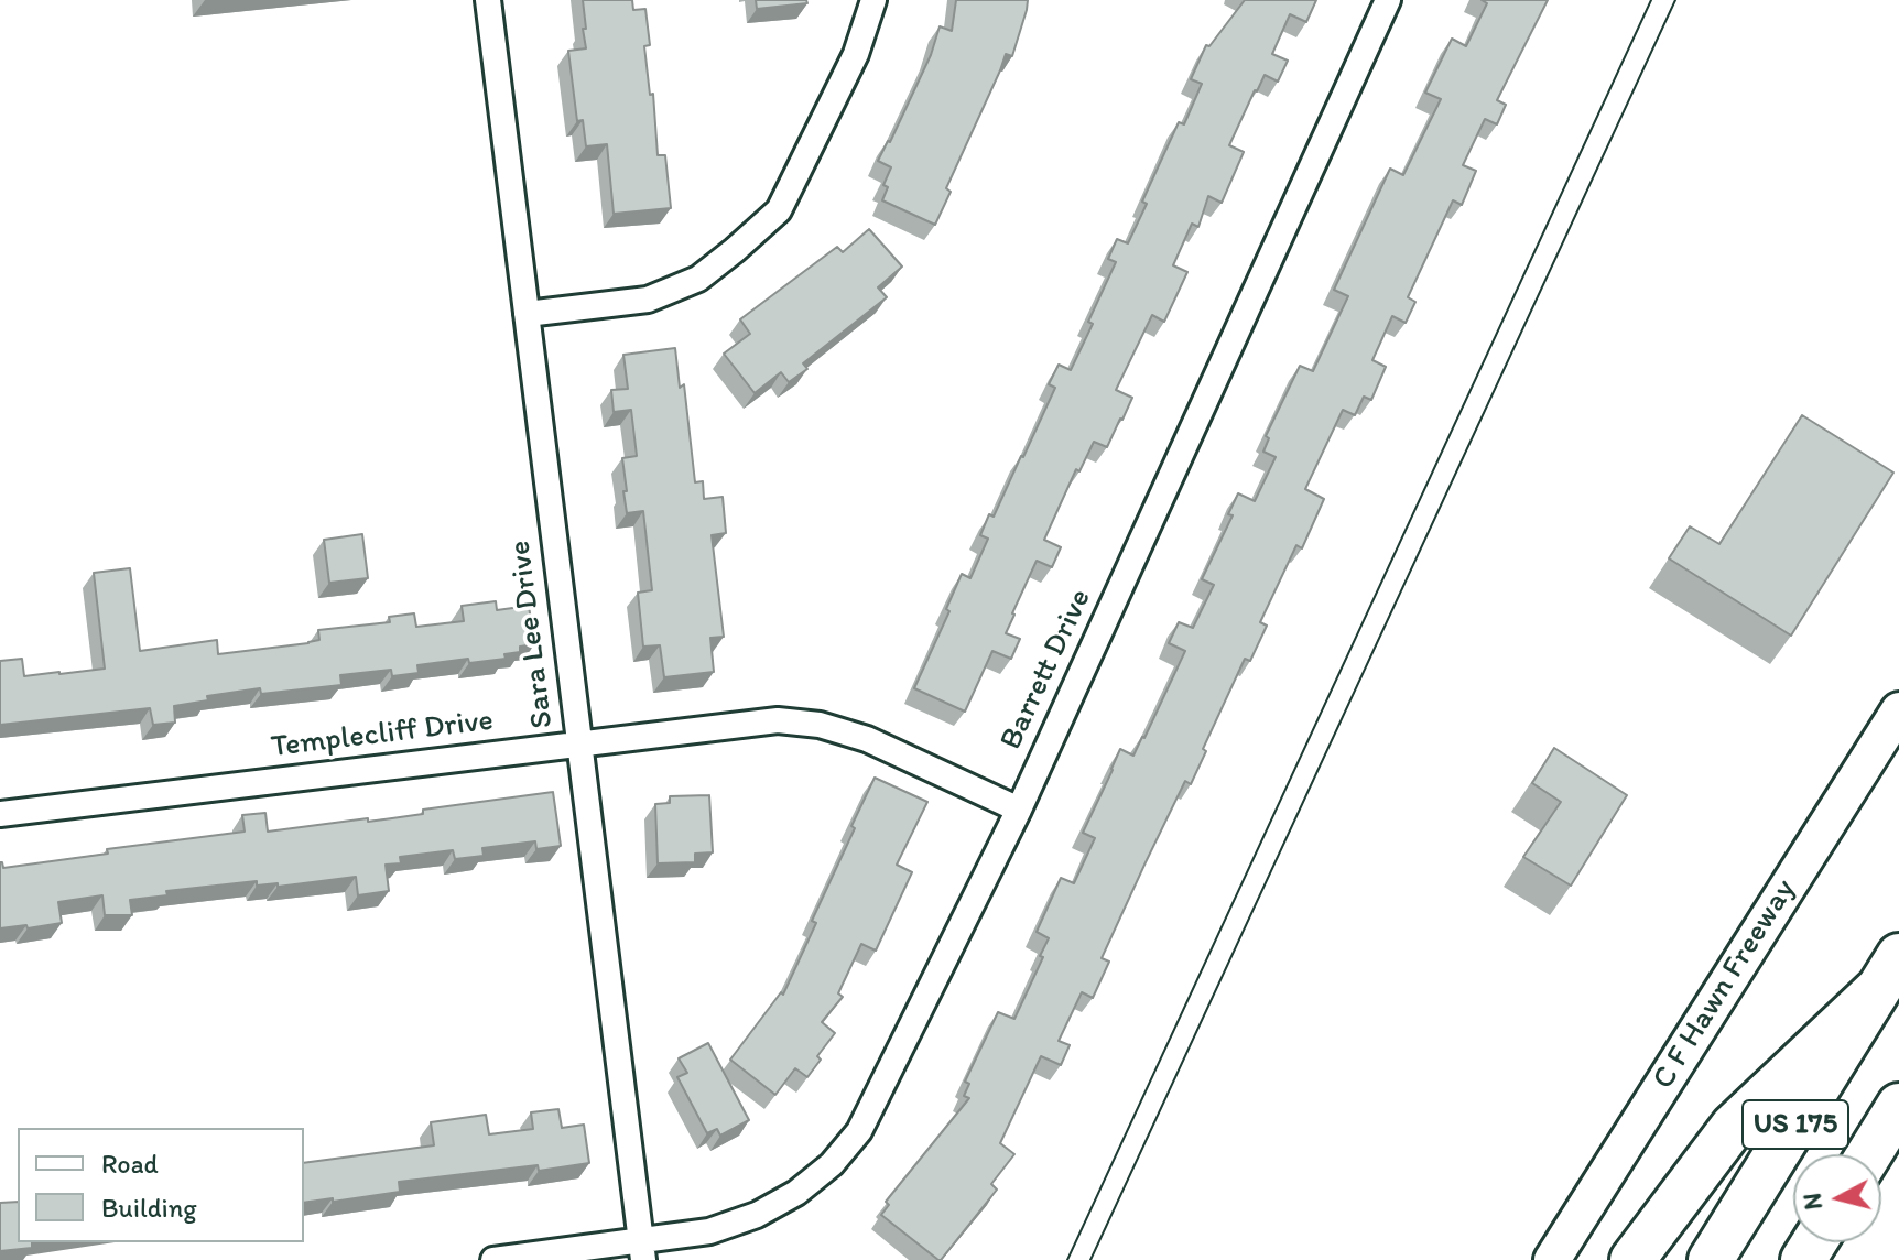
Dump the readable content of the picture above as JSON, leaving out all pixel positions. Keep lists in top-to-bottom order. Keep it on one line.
{"streets":{"highway":["US 175"],"main road":["C F Hawn Freeway"],"street":["Sara Lee Drive","Barrett Drive","Templecliff Drive"]},"crossings":[["Sara Lee Drive","Barrett Drive"],["Sara Lee Drive","Templecliff Drive"],["Barrett Drive","Templecliff Drive"]],"legend":["Road","Building"],"north":"left"}
